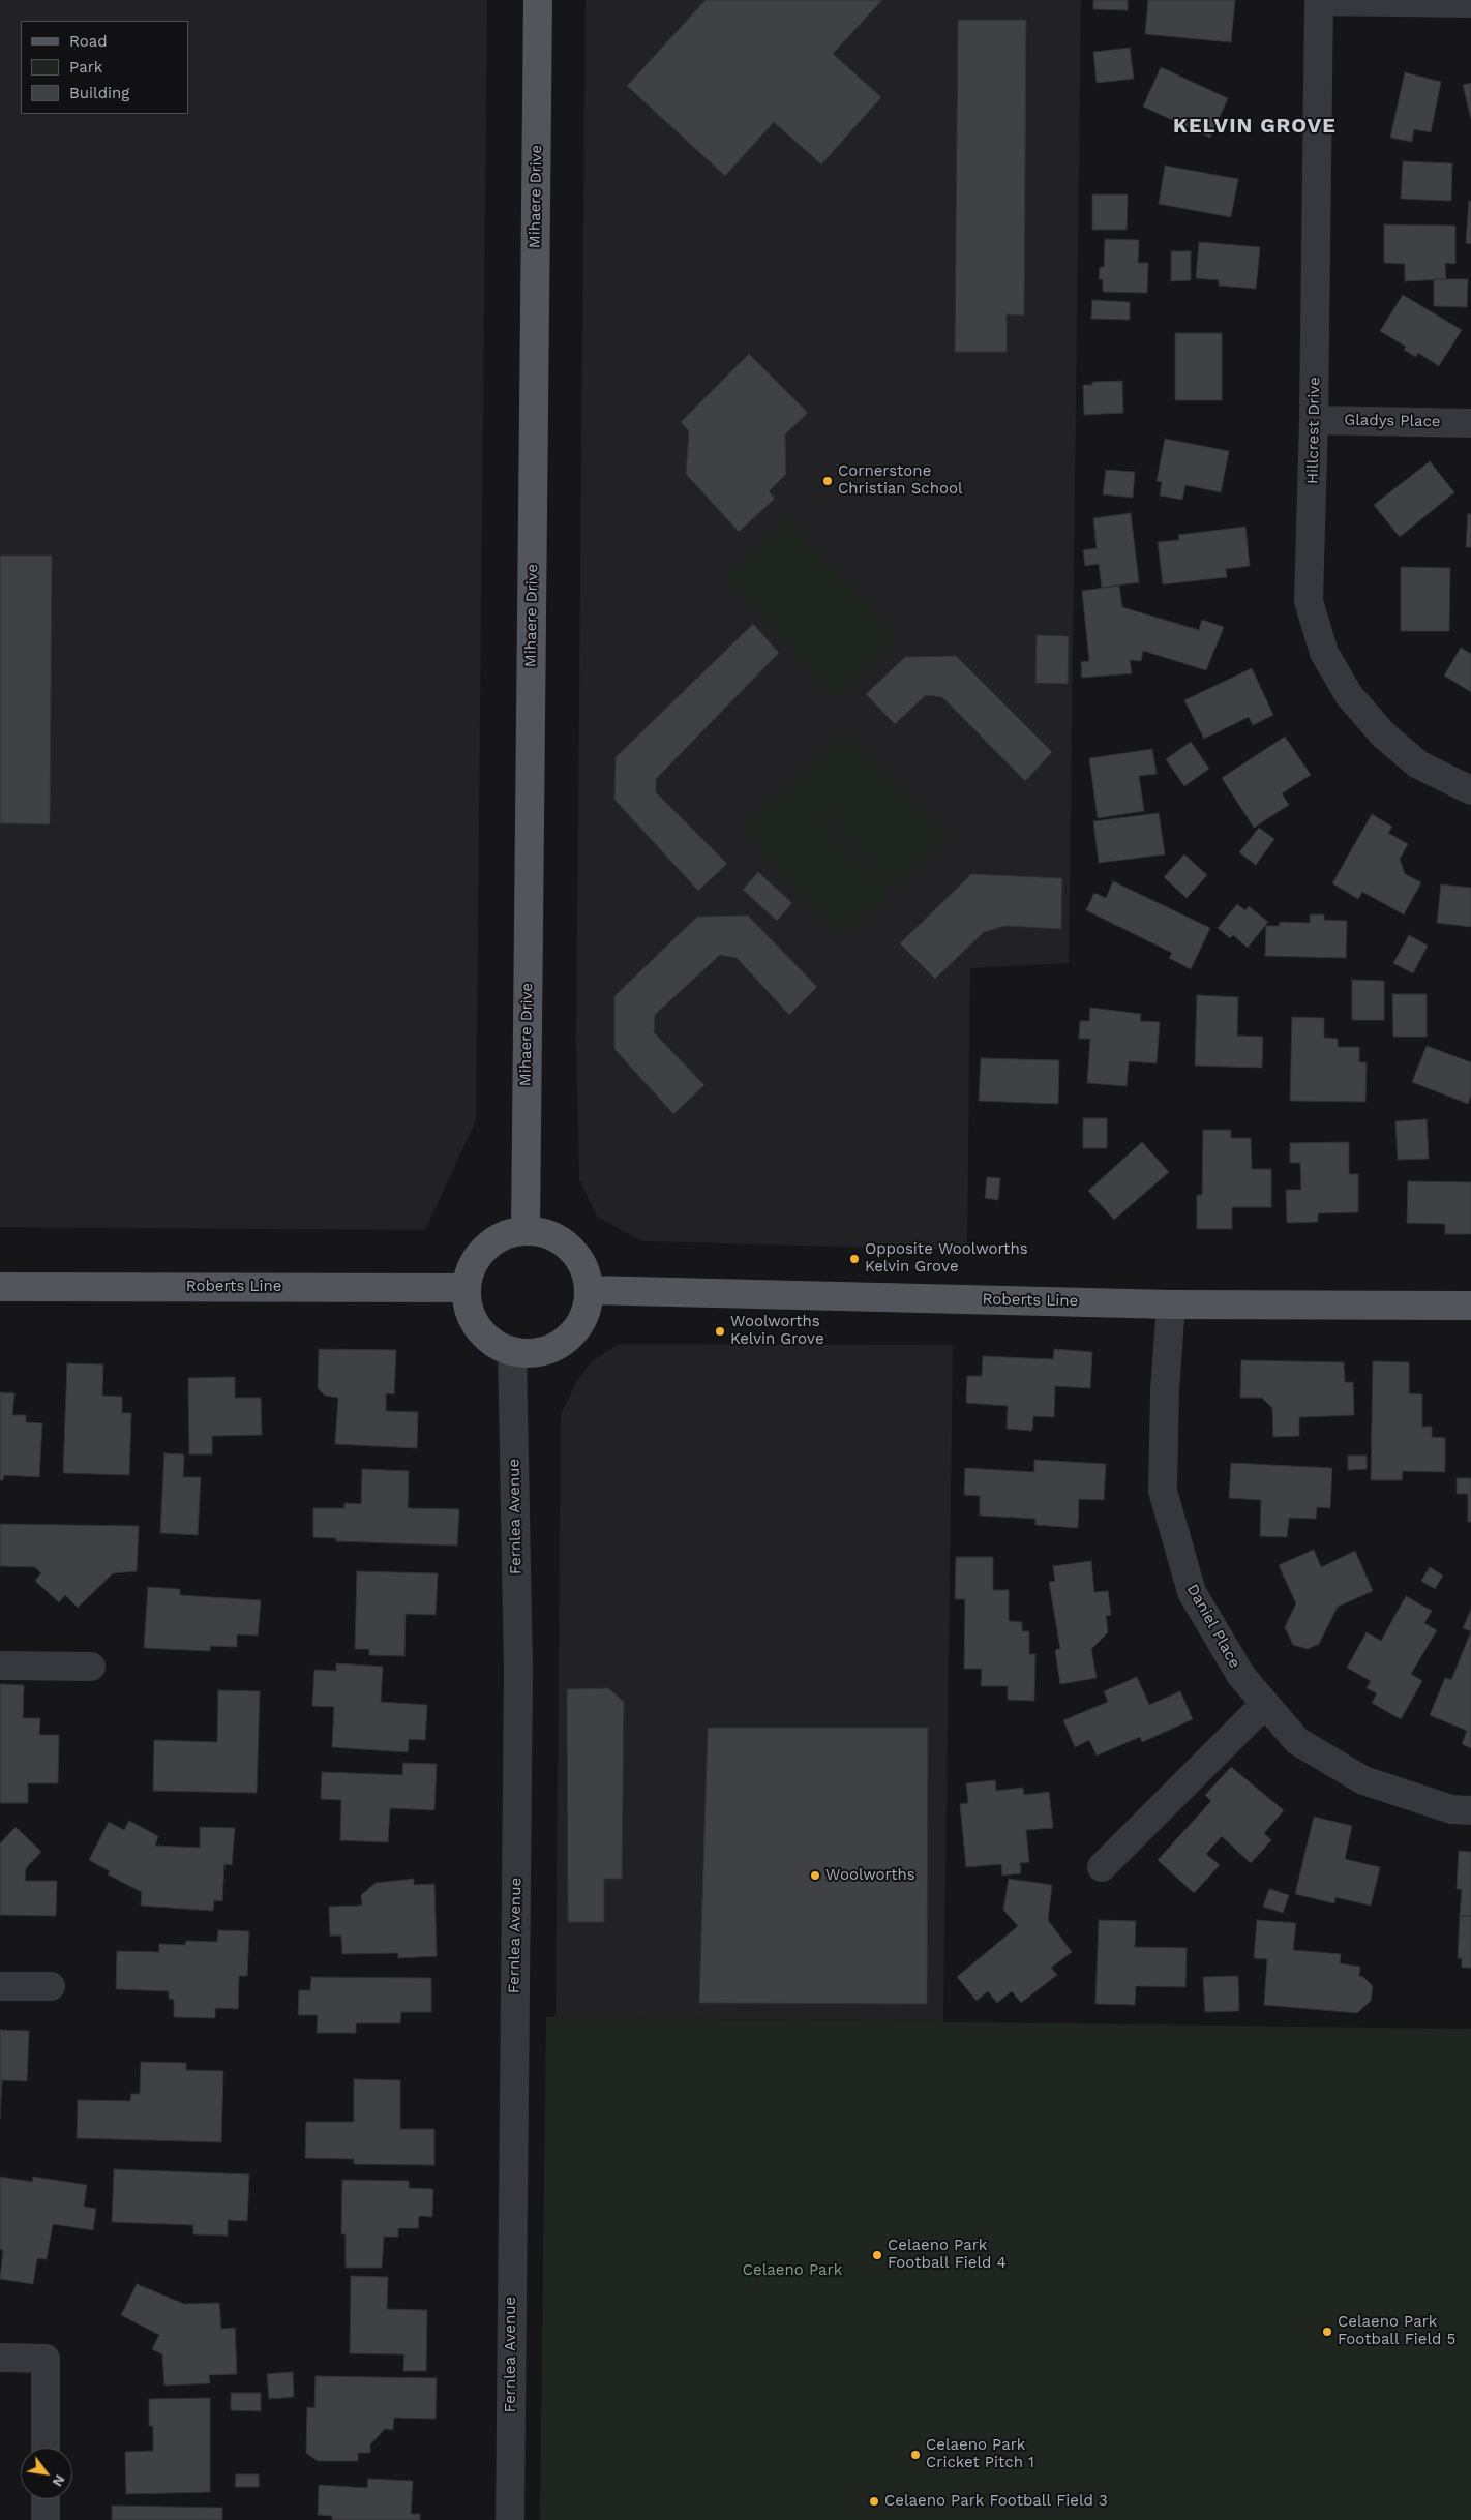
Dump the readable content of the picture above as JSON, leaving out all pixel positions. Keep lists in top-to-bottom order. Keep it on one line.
{"streets":{"main road":["Mihaere Drive","Roberts Line"],"street":["Gladys Place","Hillcrest Drive","Fernlea Avenue","Daniel Place"]},"crossings":[["Mihaere Drive","Roberts Line"],["Mihaere Drive","Fernlea Avenue"],["Gladys Place","Hillcrest Drive"],["Roberts Line","Fernlea Avenue"],["Roberts Line","Daniel Place"]],"districts":["KELVIN GROVE"],"parks":["Celaeno Park"],"places":["Cornerstone Christian School","Opposite Woolworths Kelvin Grove","Woolworths Kelvin Grove","Woolworths","Celaeno Park Football Field 4","Celaeno Park Football Field 5","Celaeno Park Cricket Pitch 1","Celaeno Park Football Field 3"],"legend":["Road","Park","Building"],"north":"bottom right"}
